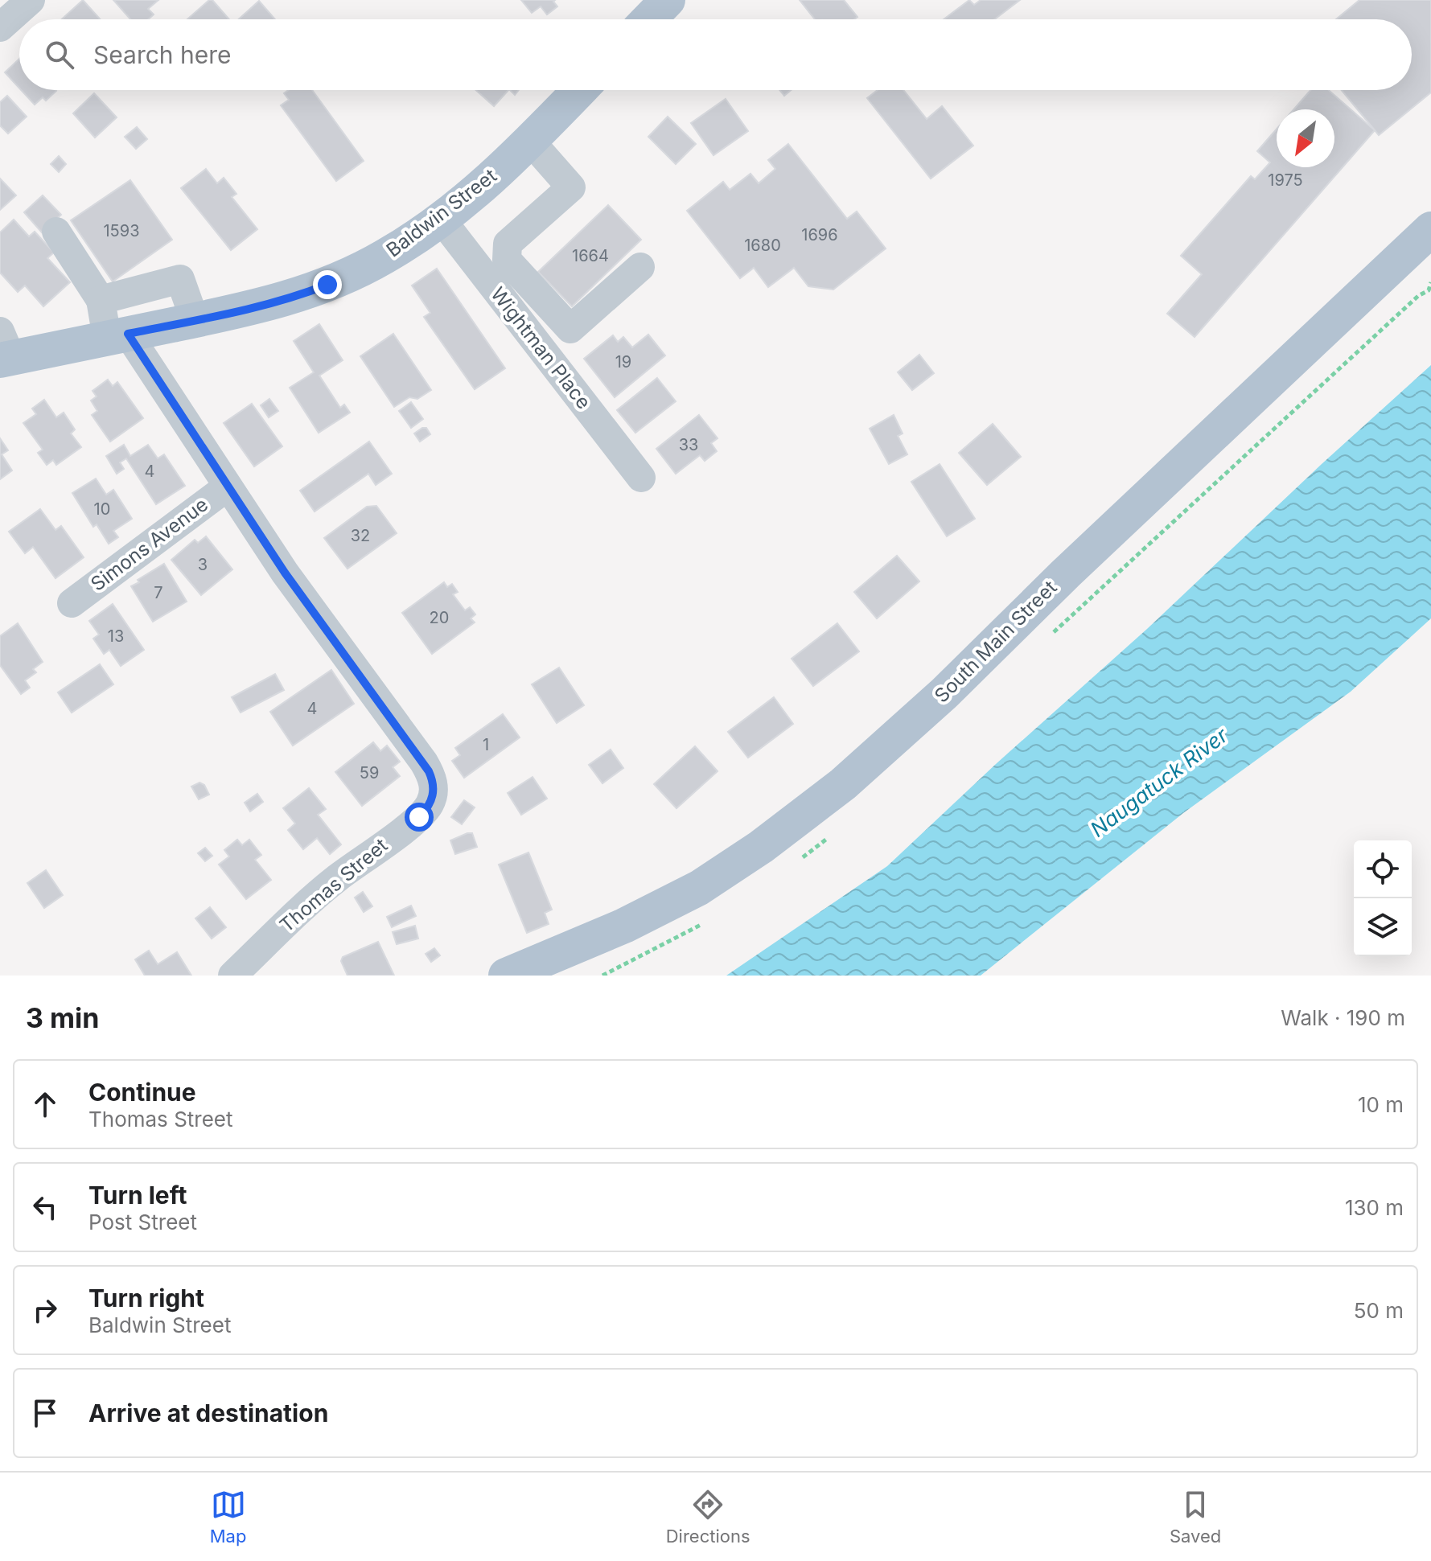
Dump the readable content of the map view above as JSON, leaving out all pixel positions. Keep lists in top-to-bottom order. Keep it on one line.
{"streets":{"main road":["Baldwin Street","South Main Street"],"street":["Wightman Place","Simons Avenue","Thomas Street"]},"crossings":[["Baldwin Street","Wightman Place"],["Simons Avenue","Thomas Street"]],"water":["Naugatuck River"],"house_numbers":["1975","1593","1696","1680","1664","19","33","4","10","32","3","7","20","13","4","1","59"],"north":"bottom left","page":{"search":"Search here","heading":["3 min","Walk · 190 m"],"list":[["Continue","Thomas Street","10 m"],["Turn left","Post Street","130 m"],["Turn right","Baldwin Street","50 m"],"Arrive at destination"],"nav":["Map","Directions","Saved"]}}
